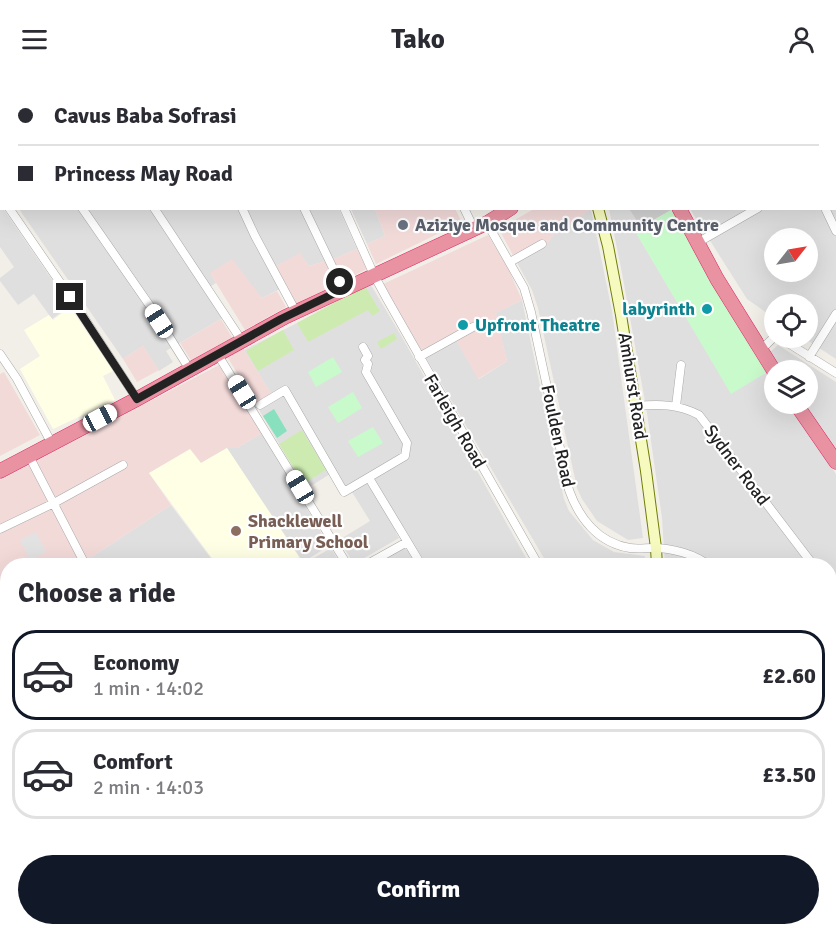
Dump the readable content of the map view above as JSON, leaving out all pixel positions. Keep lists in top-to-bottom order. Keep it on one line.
{"streets":{"street":["Amhurst Road","Farleigh Road","Foulden Road","Sydner Road"]},"crossings":[["Amhurst Road","Foulden Road"],["Amhurst Road","Sydner Road"]],"places":["Aziziye Mosque and Community Centre","labyrinth","Upfront Theatre","Shacklewell Primary School"],"north":"top right","page":{"header":"Tako","banner":["Cavus Baba Sofrasi","Princess May Road"],"heading":"Choose a ride","list":[{"name":"Economy","note":"1 min · 14:02","value":"£2.60"},{"name":"Comfort","note":"2 min · 14:03","value":"£3.50"}],"buttons":"Confirm"}}
